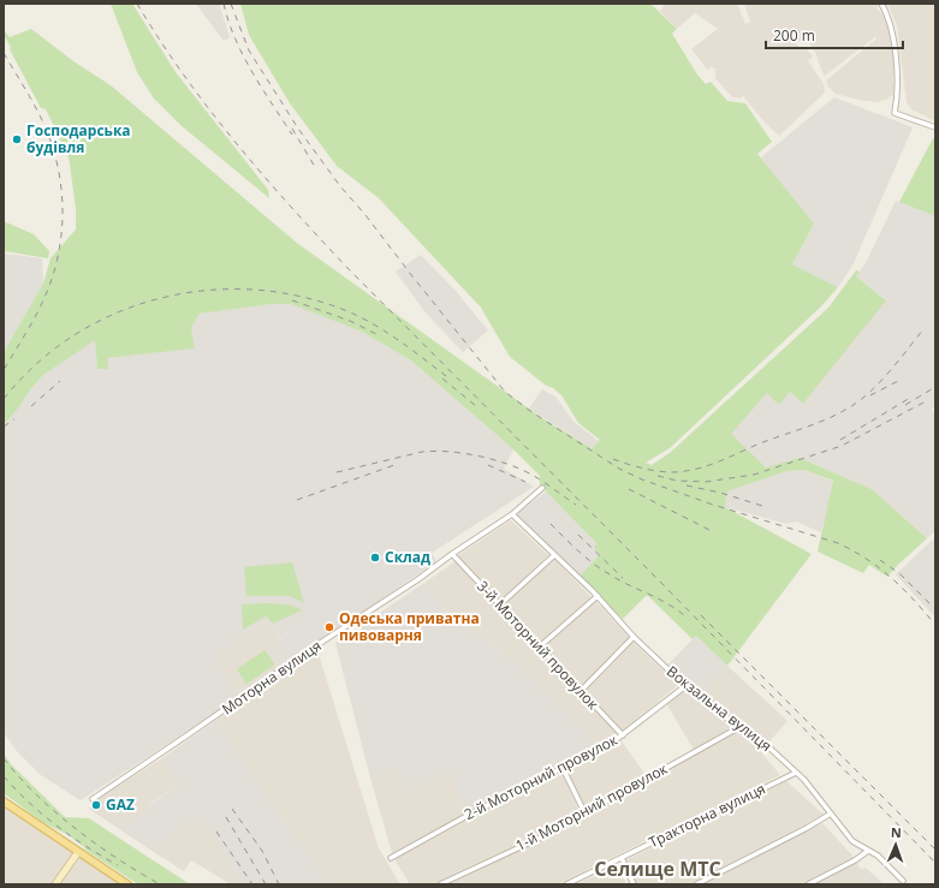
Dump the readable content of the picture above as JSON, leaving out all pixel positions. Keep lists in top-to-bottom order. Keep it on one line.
{"streets":{"street":["3-й Моторний провулок","Моторна вулиця","Вокзальна вулиця","2-й Моторний провулок","1-й Моторний провулок","Тракторна вулиця"]},"crossings":[["3-й Моторний провулок","Моторна вулиця"],["3-й Моторний провулок","2-й Моторний провулок"],["Моторна вулиця","Вокзальна вулиця"],["Вокзальна вулиця","2-й Моторний провулок"],["Вокзальна вулиця","1-й Моторний провулок"],["Вокзальна вулиця","Тракторна вулиця"]],"districts":["Cелище МТС"],"places":["Господарська будівля","Склад","Одеська приватна пивоварня","GAZ"],"scale_bar":"200 m","north":"top"}
